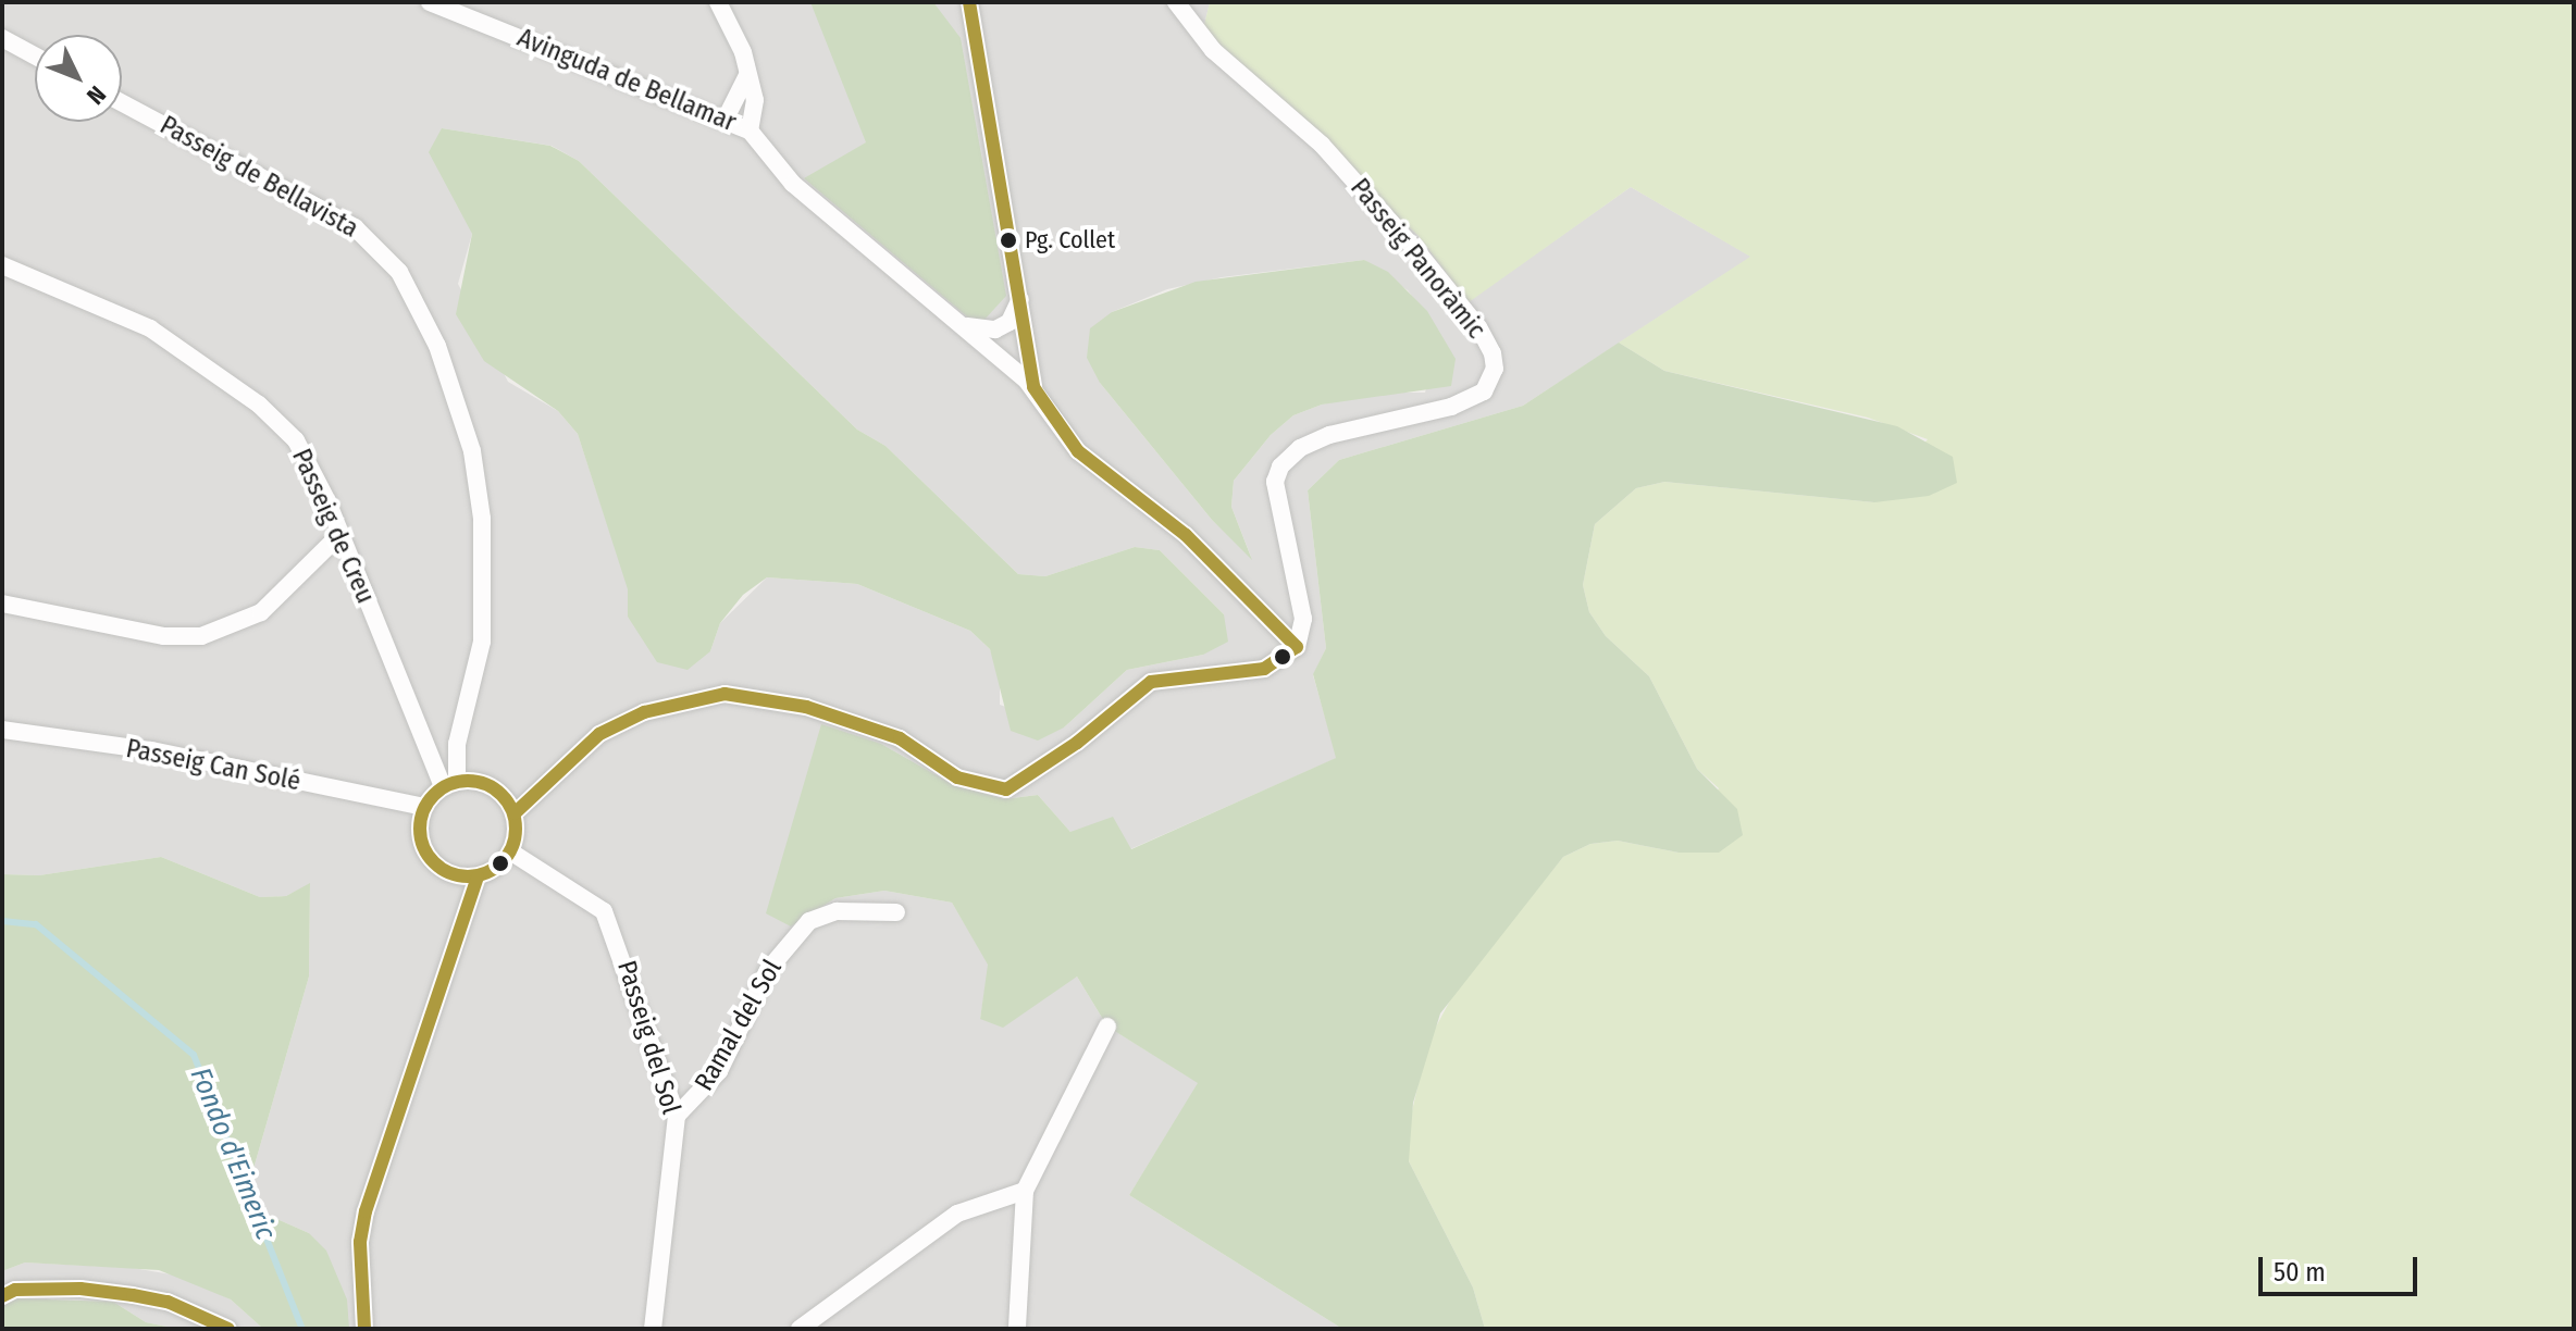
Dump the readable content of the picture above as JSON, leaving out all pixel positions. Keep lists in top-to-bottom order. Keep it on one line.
{"streets":{"street":["Avinguda de Bellamar","Passeig de Bellavista","Passeig Panoràmic","Passeig de Creu","Passeig Can Solé","Ramal del Sol","Passeig del Sol"]},"crossings":[["Avinguda de Bellamar","Passeig Panoràmic"],["Passeig de Bellavista","Passeig de Creu"],["Passeig de Bellavista","Passeig Can Solé"],["Passeig de Bellavista","Passeig del Sol"],["Passeig de Creu","Passeig Can Solé"],["Passeig de Creu","Passeig del Sol"],["Passeig Can Solé","Passeig del Sol"],["Ramal del Sol","Passeig del Sol"]],"water":["Fondo d'Eimeric"],"places":["Pg. Collet"],"scale_bar":"50 m","north":"bottom right"}
